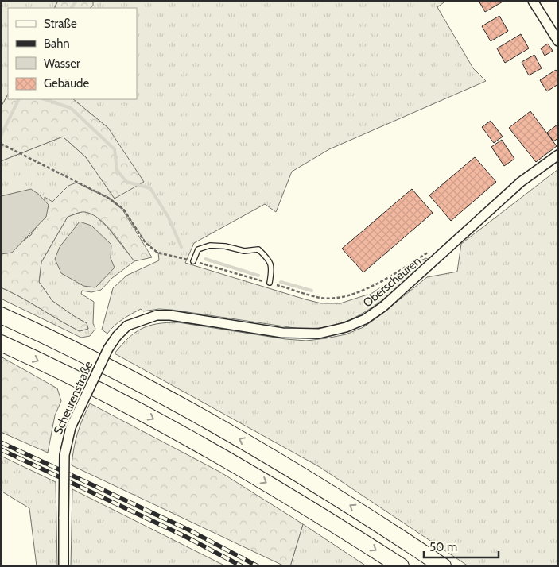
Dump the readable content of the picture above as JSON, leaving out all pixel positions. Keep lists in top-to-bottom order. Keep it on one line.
{"streets":{"street":["Oberscheuren","Scheurenstraße"]},"crossings":[["Oberscheuren","Scheurenstraße"]],"legend":["Straße","Bahn","Wasser","Gebäude"],"scale_bar":"50 m"}
